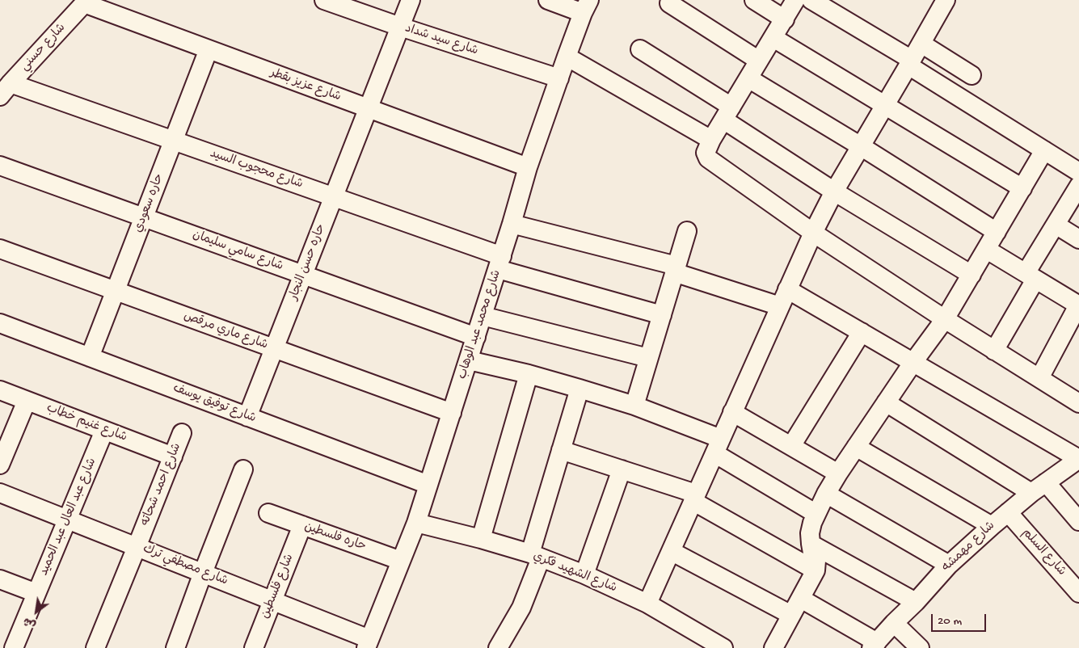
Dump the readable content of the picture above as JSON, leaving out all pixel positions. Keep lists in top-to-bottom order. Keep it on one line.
{"streets":{"street":["شارع سيد شداد","شارع حسني","شارع عزيز بقطر","شارع محجوب السيد","حاره سعودي","شارع سامي سليمان","حاره حسن النجار","شارع محمد عبد الوهاب","شارع ماري مرقص","شارع توفيق يوسف","شارع غنيم خطاب","شارع احمد شحاته","شارع عبد العال عبد الحميد","حاره فلسطين","شارع مهمشه","شارع السلم","شارع مصطفي ترك","شارع الشهيد فكري","شارع فلسطين"]},"crossings":[["شارع سيد شداد","حاره حسن النجار"],["شارع سيد شداد","شارع محمد عبد الوهاب"],["شارع حسني","شارع عزيز بقطر"],["شارع حسني","شارع محجوب السيد"],["شارع عزيز بقطر","حاره سعودي"],["شارع عزيز بقطر","حاره حسن النجار"],["شارع عزيز بقطر","شارع محمد عبد الوهاب"],["شارع محجوب السيد","حاره سعودي"],["شارع محجوب السيد","حاره حسن النجار"],["شارع محجوب السيد","شارع محمد عبد الوهاب"],["حاره سعودي","شارع سامي سليمان"],["حاره سعودي","شارع ماري مرقص"],["حاره سعودي","شارع توفيق يوسف"],["شارع سامي سليمان","حاره حسن النجار"],["شارع سامي سليمان","شارع محمد عبد الوهاب"],["حاره حسن النجار","شارع ماري مرقص"],["حاره حسن النجار","شارع توفيق يوسف"],["شارع محمد عبد الوهاب","شارع ماري مرقص"],["شارع محمد عبد الوهاب","شارع توفيق يوسف"],["شارع محمد عبد الوهاب","حاره فلسطين"],["شارع محمد عبد الوهاب","شارع مصطفي ترك"],["شارع محمد عبد الوهاب","شارع الشهيد فكري"],["شارع غنيم خطاب","شارع احمد شحاته"],["شارع غنيم خطاب","شارع عبد العال عبد الحميد"],["شارع احمد شحاته","شارع مصطفي ترك"],["شارع عبد العال عبد الحميد","شارع مصطفي ترك"],["حاره فلسطين","شارع فلسطين"],["شارع مهمشه","شارع السلم"],["شارع مصطفي ترك","شارع فلسطين"]],"scale_bar":"20 m","north":"bottom left"}
